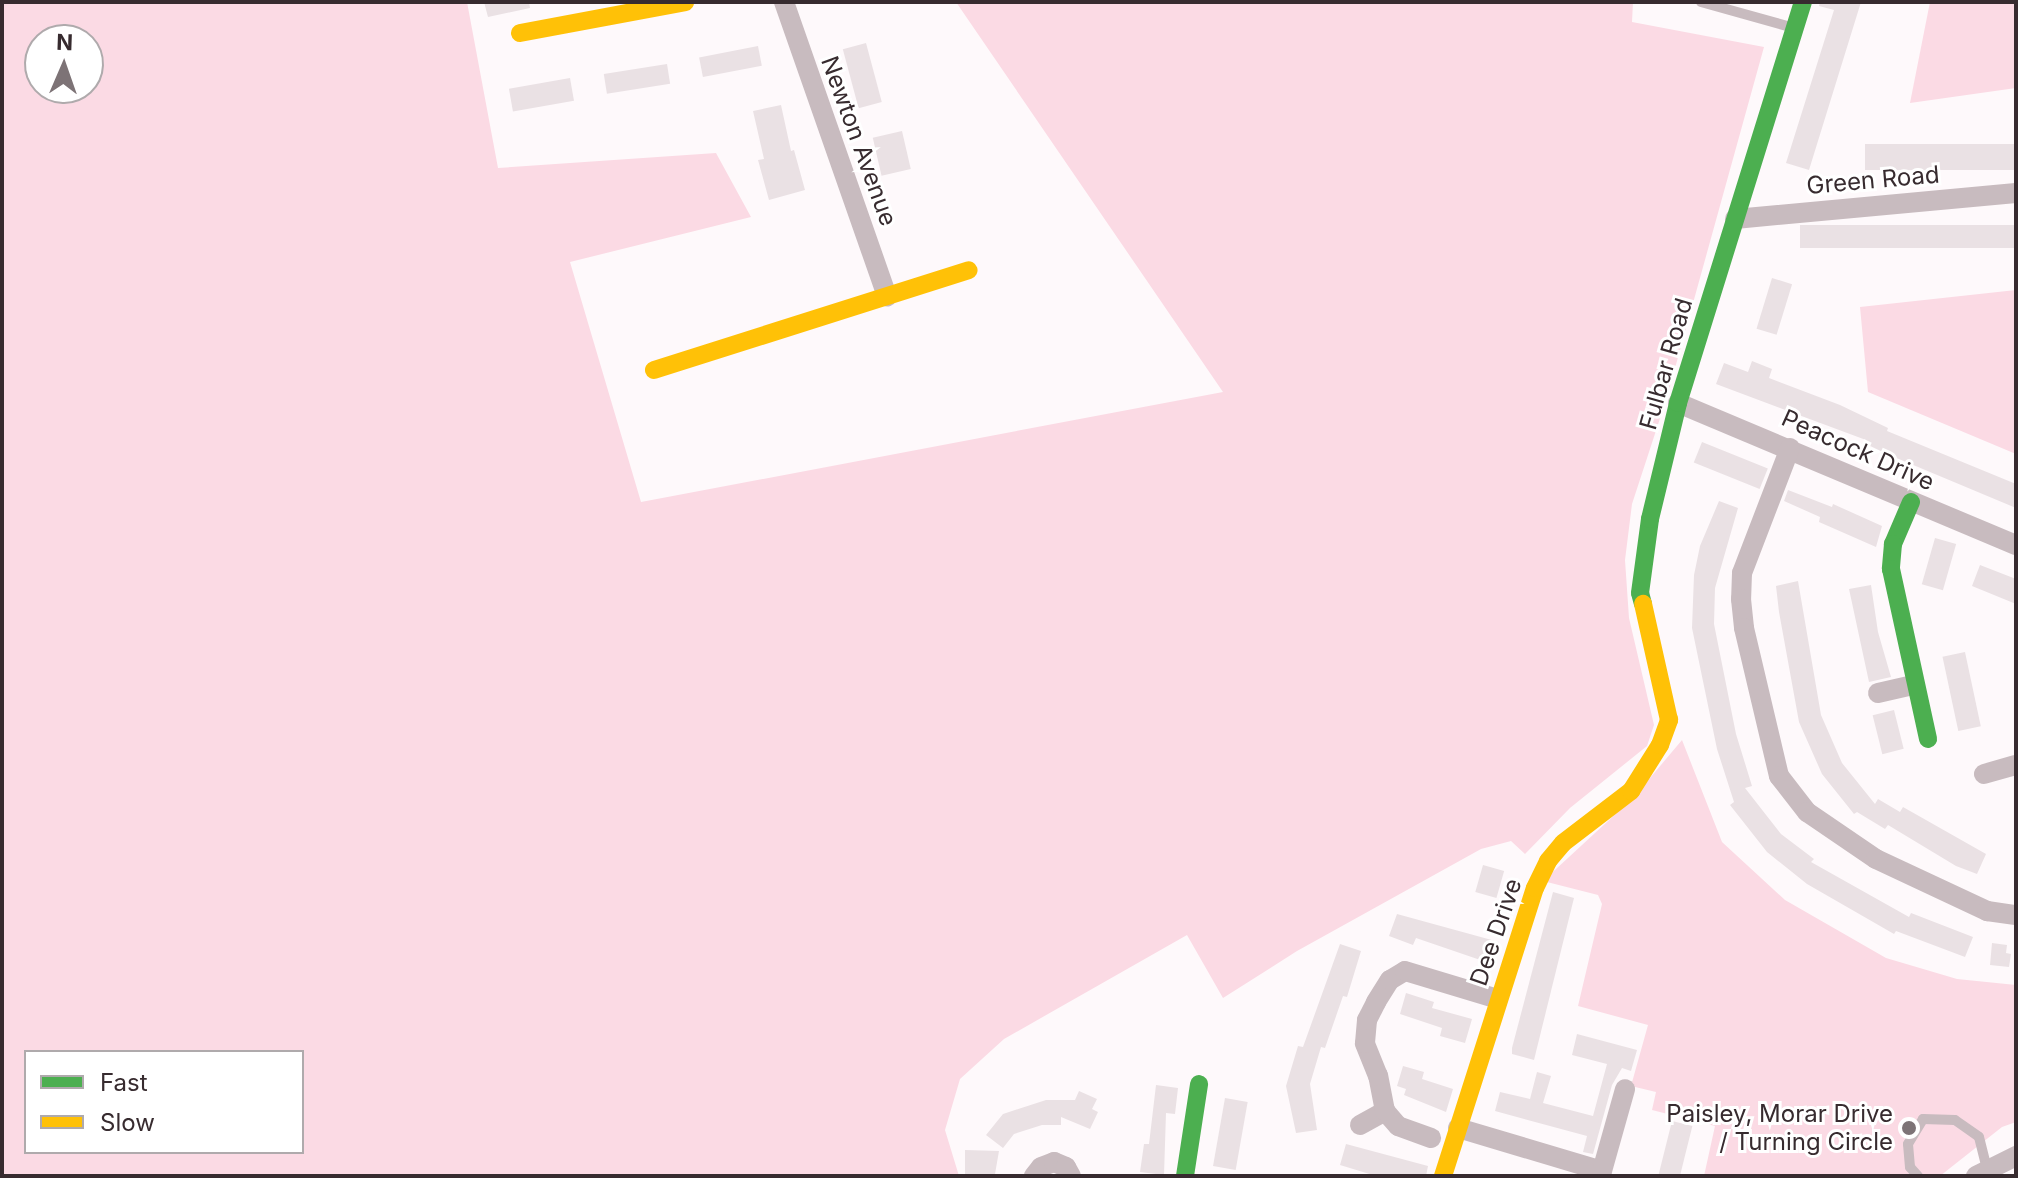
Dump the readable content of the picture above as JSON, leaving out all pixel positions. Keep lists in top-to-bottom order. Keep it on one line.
{"streets":{"street":["Newton Avenue","Green Road","Fulbar Road","Peacock Drive","Dee Drive"]},"crossings":[["Green Road","Fulbar Road"],["Fulbar Road","Peacock Drive"],["Fulbar Road","Dee Drive"]],"places":["Paisley, Morar Drive / Turning Circle"],"legend":["Fast","Slow"],"north":"top"}
